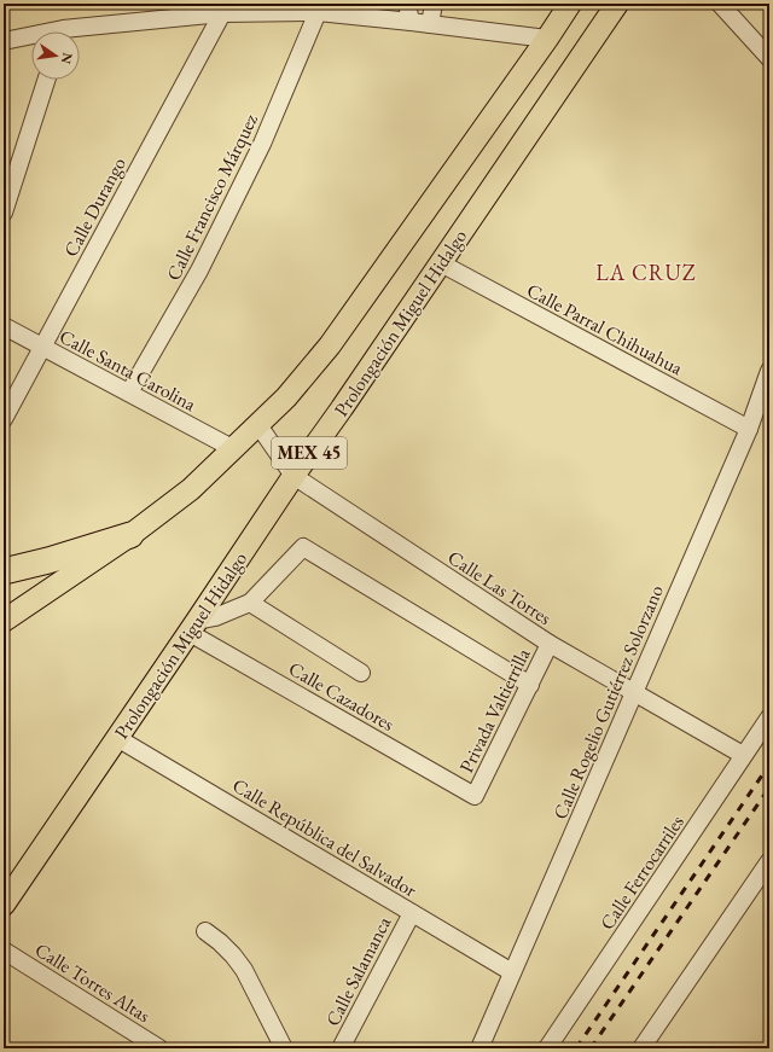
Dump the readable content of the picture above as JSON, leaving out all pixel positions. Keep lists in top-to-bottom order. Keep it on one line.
{"streets":{"main road":["Prolongación Miguel Hidalgo","MEX 45"],"street":["Calle Francisco Márquez","Calle Durango","Calle Parral Chihuahua","Calle Santa Carolina","Calle Las Torres","Calle Cazadores","Calle Rogelio Gutiérrez Solorzano","Privada Valtierrilla","Calle República del Salvador","Calle Ferrocarriles","Calle Salamanca","Calle Torres Altas"]},"crossings":[["Calle Francisco Márquez","Calle Santa Carolina"],["Calle Durango","Calle Santa Carolina"],["Prolongación Miguel Hidalgo","Calle Parral Chihuahua"],["Prolongación Miguel Hidalgo","Calle Las Torres"],["Prolongación Miguel Hidalgo","Calle Cazadores"],["Prolongación Miguel Hidalgo","Calle República del Salvador"],["Calle Parral Chihuahua","Calle Rogelio Gutiérrez Solorzano"],["Calle Santa Carolina","MEX 45"],["MEX 45","Calle Las Torres"],["Calle Las Torres","Calle Rogelio Gutiérrez Solorzano"],["Calle Las Torres","Privada Valtierrilla"],["Calle Las Torres","Calle Ferrocarriles"],["Calle Cazadores","Privada Valtierrilla"],["Calle Rogelio Gutiérrez Solorzano","Calle República del Salvador"],["Calle República del Salvador","Calle Salamanca"]],"districts":["LA CRUZ"],"north":"right"}
